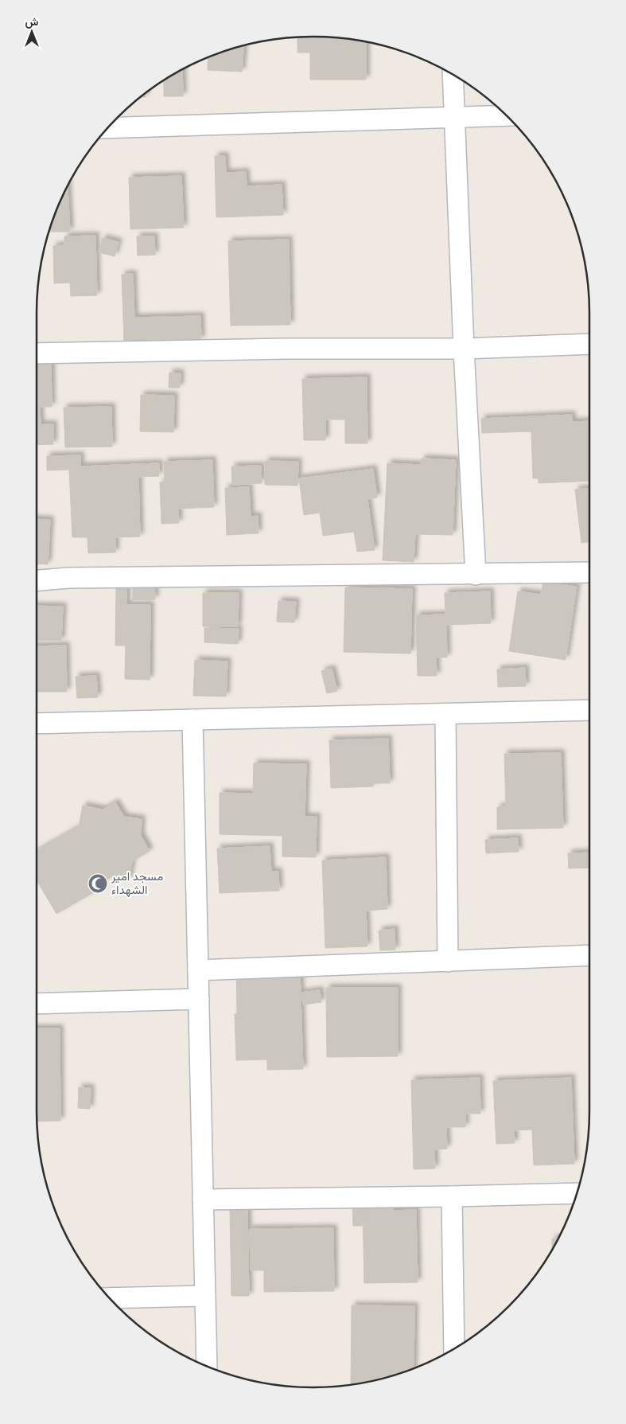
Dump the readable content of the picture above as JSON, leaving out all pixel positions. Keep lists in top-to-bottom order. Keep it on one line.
{"places":{"mosque":["مسجد امير الشهداء"]},"north":"top"}
